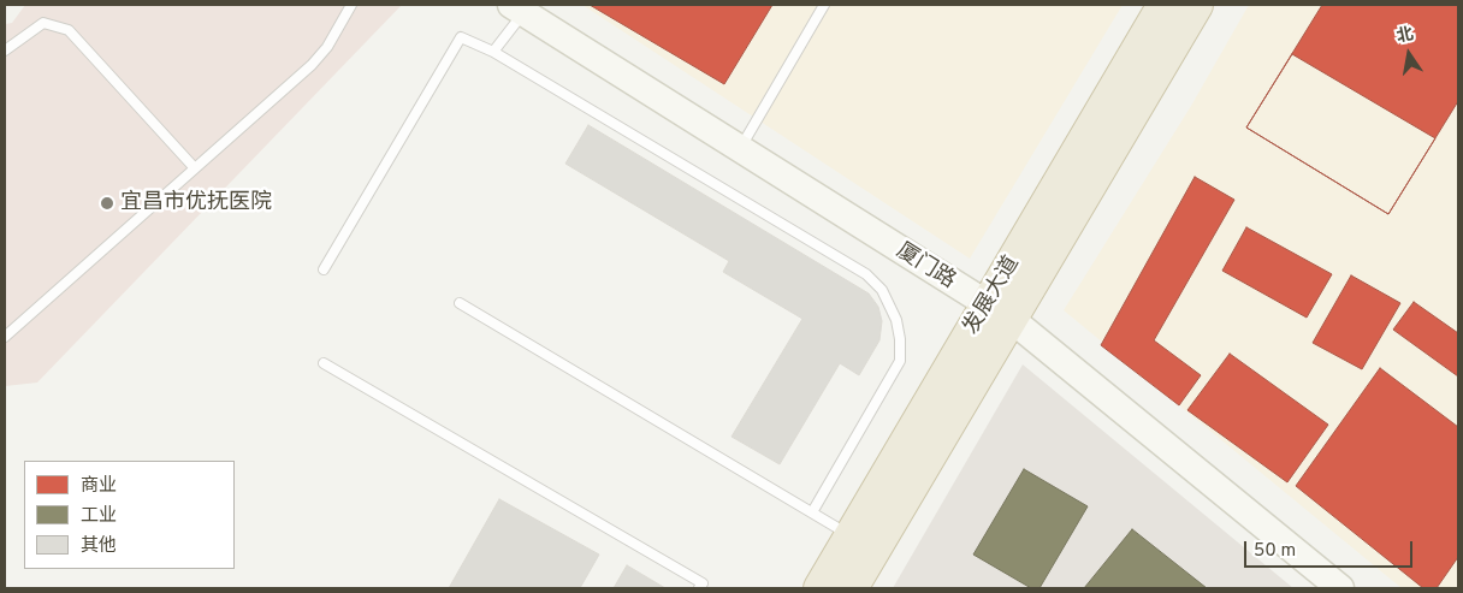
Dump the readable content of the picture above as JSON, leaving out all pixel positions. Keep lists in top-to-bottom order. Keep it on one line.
{"streets":{"highway":["发展大道"],"street":["厦门路"]},"crossings":[["厦门路","发展大道"]],"places":["宜昌市优抚医院"],"legend":["商业","工业","其他"],"scale_bar":"50 m","north":"top"}
